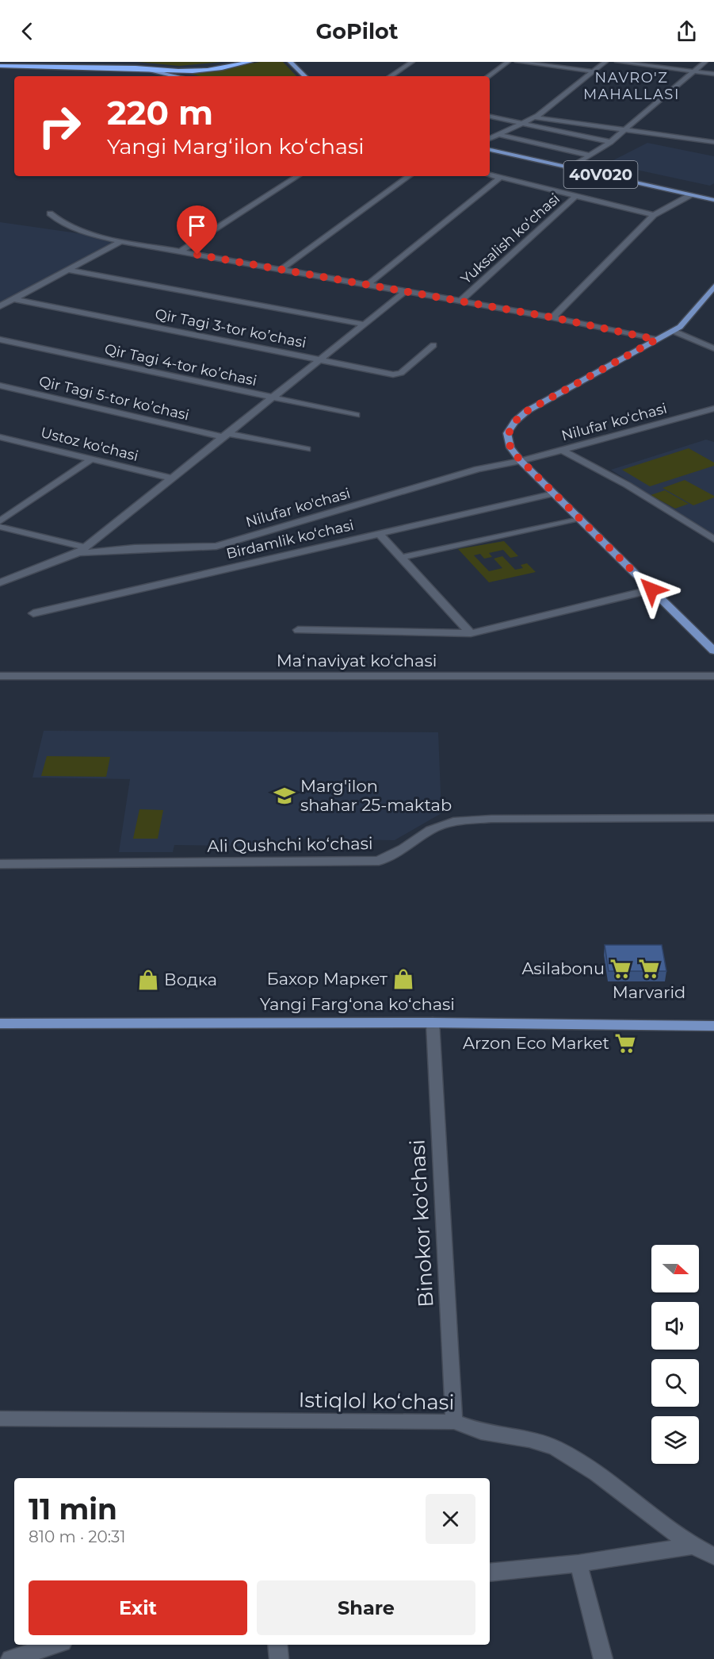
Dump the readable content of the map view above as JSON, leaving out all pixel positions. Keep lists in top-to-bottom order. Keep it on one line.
{"streets":{"main road":["40V020","Yangi Fargʻona koʻchasi"],"street":["Yuksalish koʻchasi","Qir Tagi 3-tor koʼchasi","Qir Tagi 4-tor koʼchasi","Qir Tagi 5-tor koʼchasi","Nilufar koʻchasi","Ustoz ko'chasi","Nilufar ko'chasi","Birdamlik koʻchasi","Maʻnaviyat koʻchasi","Ali Qushchi koʻchasi","Binokor ko'chasi","Istiqlol koʻchasi"]},"crossings":[["Nilufar koʻchasi","Nilufar ko'chasi"],["Yangi Fargʻona koʻchasi","Binokor ko'chasi"],["Binokor ko'chasi","Istiqlol koʻchasi"]],"districts":["NAVRO'Z MAHALLASI"],"places":{"school or university":["Marg'ilon shahar 25-maktab"],"supermarket":["Asilabonu","Marvarid","Arzon Eco Market"],"shop":["Бахор Маркет","Водка"]},"north":"right","page":{"header":"GoPilot","turn":["220 m","Yangi Margʻilon koʻchasi"],"heading":["11 min","810 m · 20:31"],"buttons":["Exit","Share"]}}
